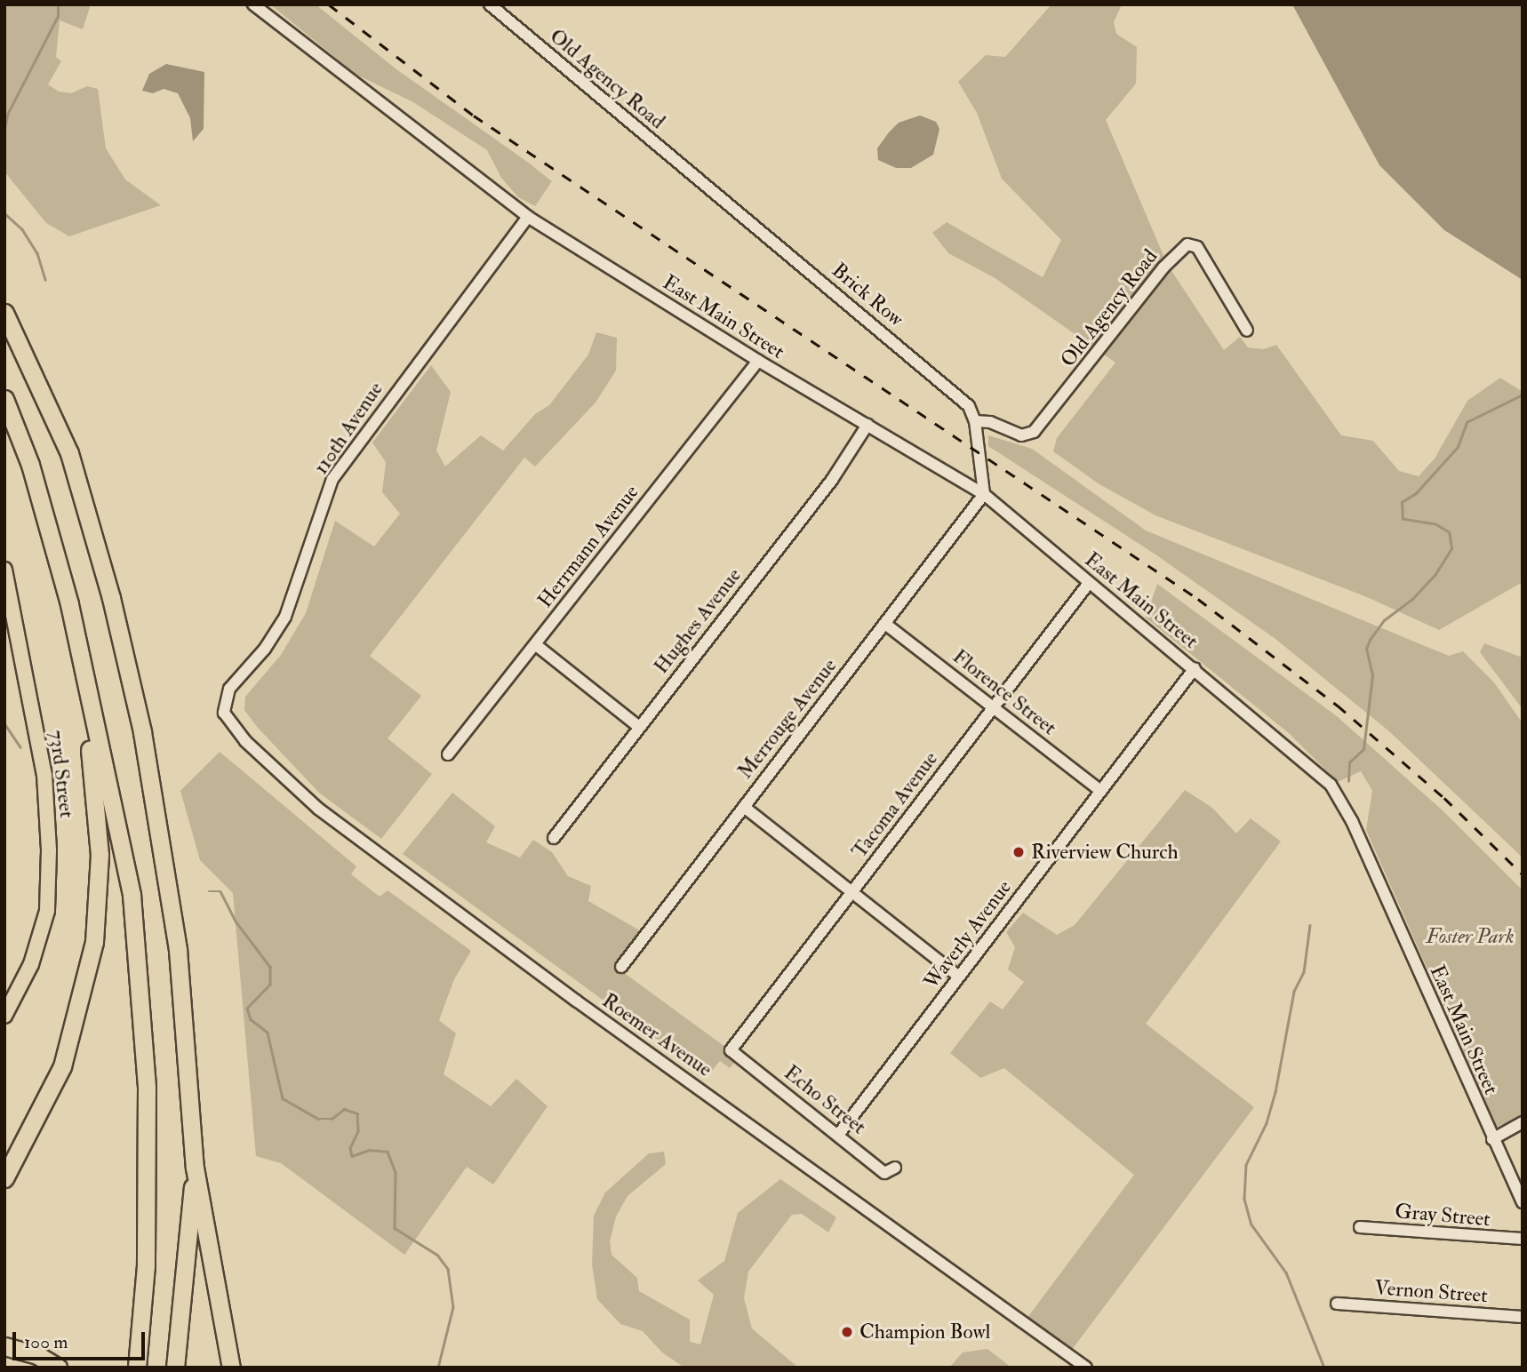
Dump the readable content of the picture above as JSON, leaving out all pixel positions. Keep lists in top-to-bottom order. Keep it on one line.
{"streets":{"main road":["73rd Street"],"street":["Old Agency Road","Brick Row","East Main Street","110th Avenue","Herrmann Avenue","Hughes Avenue","Florence Street","Merrouge Avenue","Tacoma Avenue","Waverly Avenue","Roemer Avenue","Echo Street","Gray Street","Vernon Street"]},"crossings":[["Old Agency Road","Brick Row"],["Brick Row","East Main Street"],["Brick Row","Merrouge Avenue"],["East Main Street","110th Avenue"],["East Main Street","Herrmann Avenue"],["East Main Street","Hughes Avenue"],["East Main Street","Merrouge Avenue"],["East Main Street","Tacoma Avenue"],["East Main Street","Waverly Avenue"],["110th Avenue","Roemer Avenue"],["Florence Street","Merrouge Avenue"],["Florence Street","Tacoma Avenue"],["Florence Street","Waverly Avenue"],["Tacoma Avenue","Echo Street"],["Waverly Avenue","Echo Street"]],"parks":["Foster Park"],"places":["Riverview Church","Champion Bowl"],"scale_bar":"100 m"}
